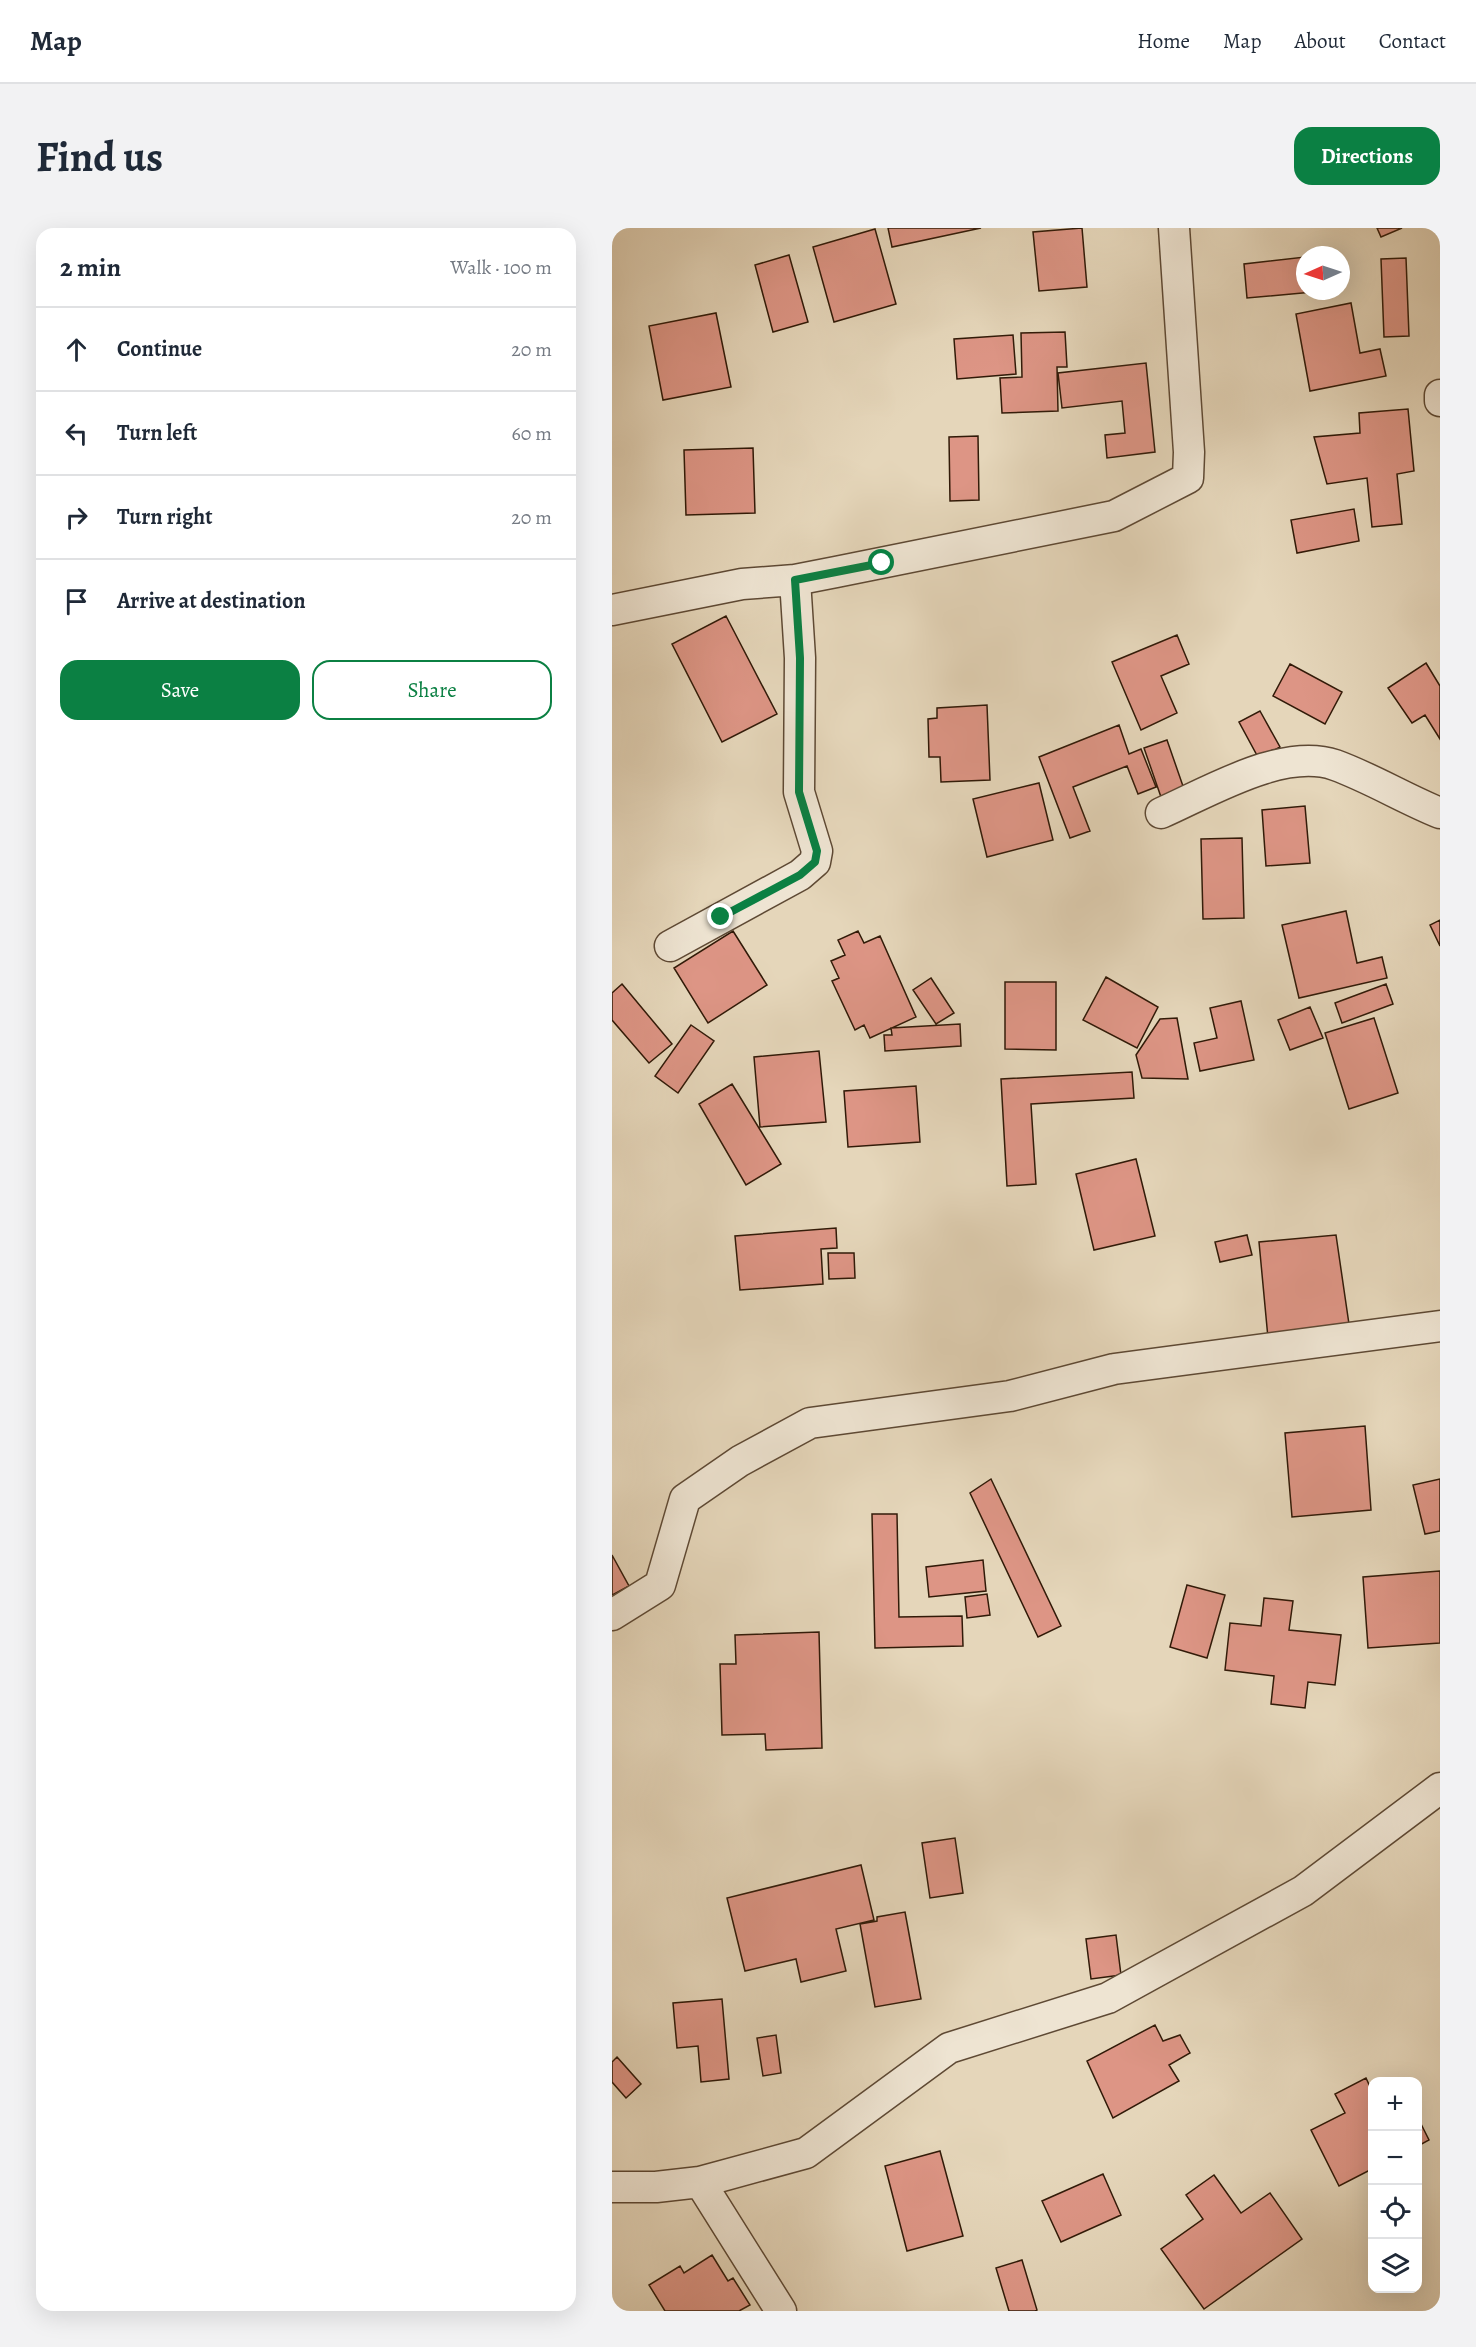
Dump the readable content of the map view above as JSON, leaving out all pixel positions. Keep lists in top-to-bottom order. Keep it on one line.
{"north":"left","page":{"header":"Map","nav":["Home","Map","About","Contact"],"buttons":["Directions",["Save","Share"]],"title":"Find us","heading":["2 min","Walk · 100 m"],"list":[["Continue","20 m"],["Turn left","60 m"],["Turn right","20 m"],"Arrive at destination"],"map_buttons":["+","−"]}}
